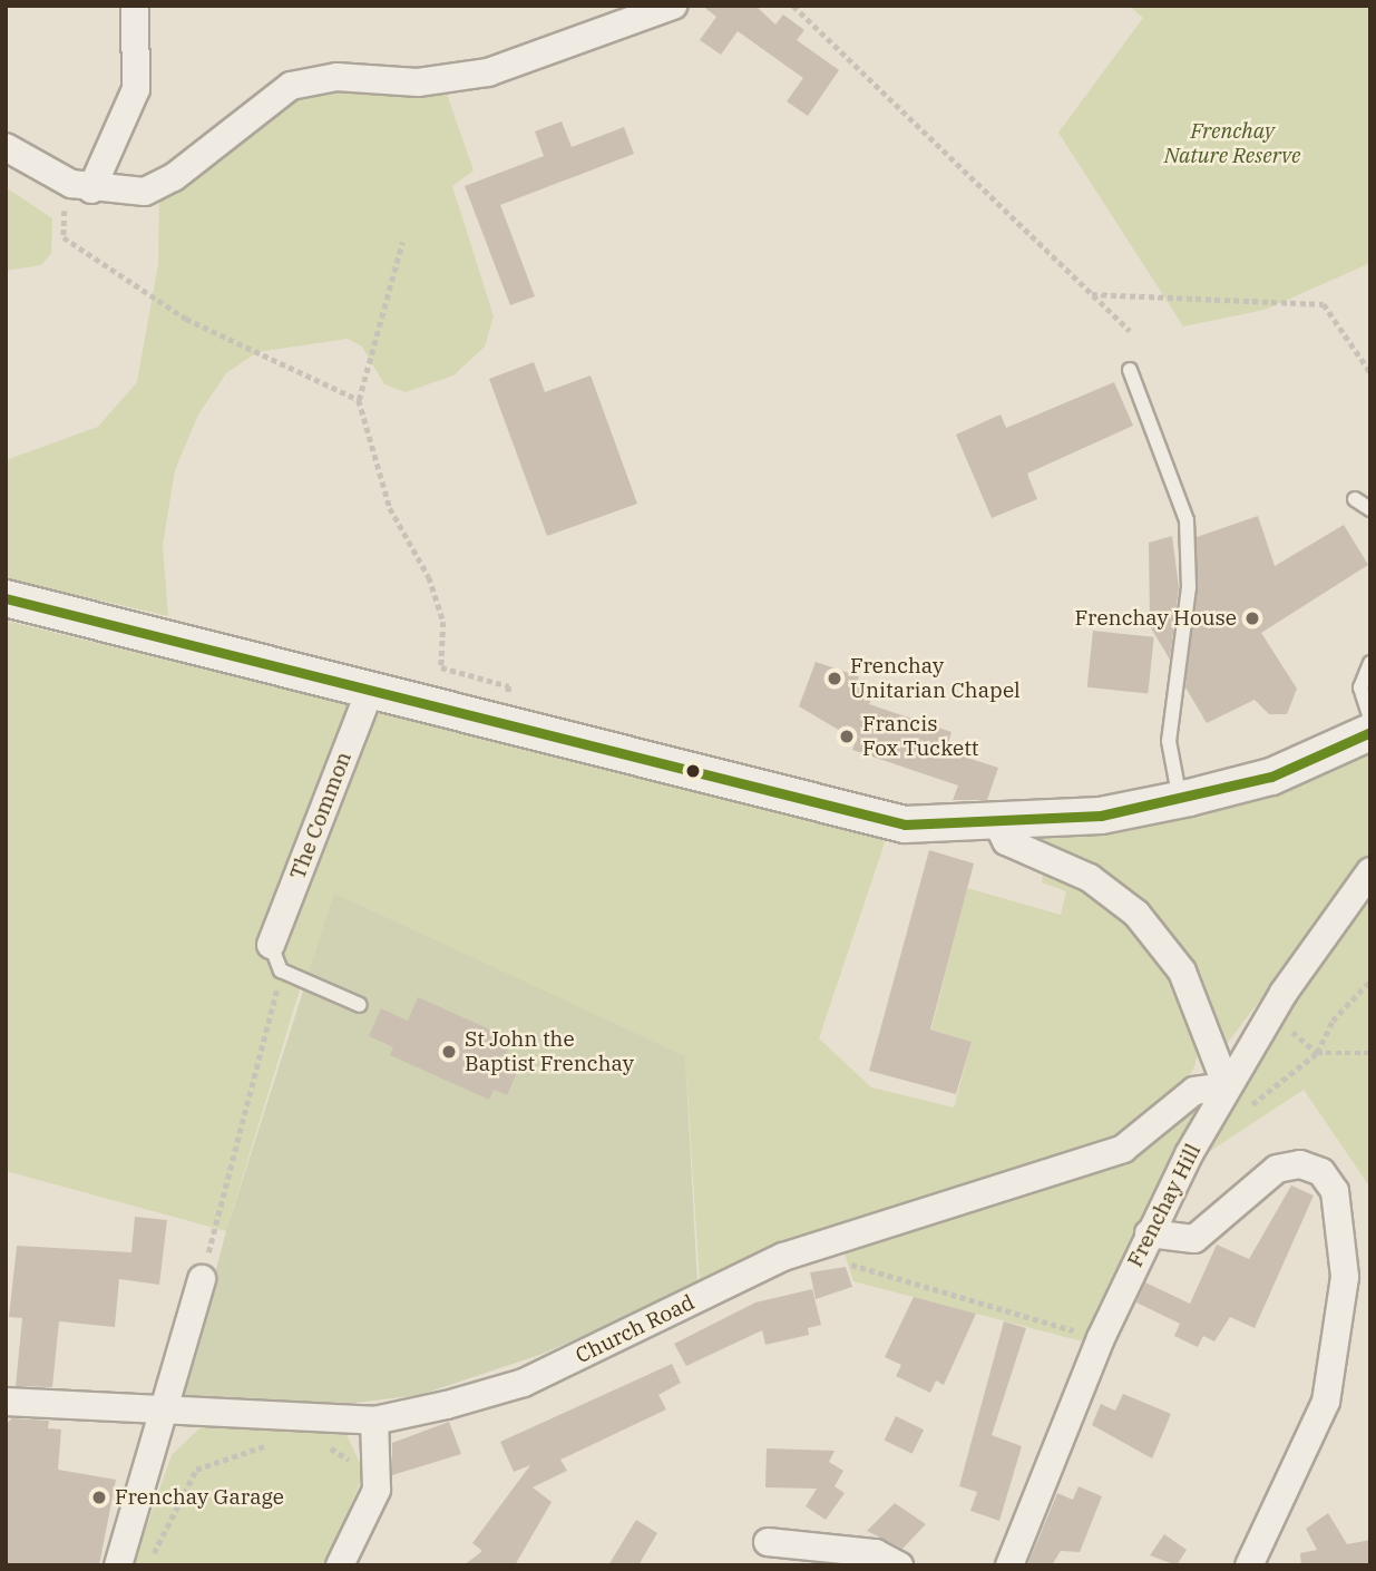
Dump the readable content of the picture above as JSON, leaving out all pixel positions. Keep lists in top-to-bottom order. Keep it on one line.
{"streets":{"street":["The Common","Frenchay Hill","Church Road"]},"crossings":[["Frenchay Hill","Church Road"]],"parks":["Frenchay Nature Reserve"],"places":["Frenchay House","Frenchay Unitarian Chapel","Francis Fox Tuckett","St John the Baptist Frenchay","Frenchay Garage"]}
